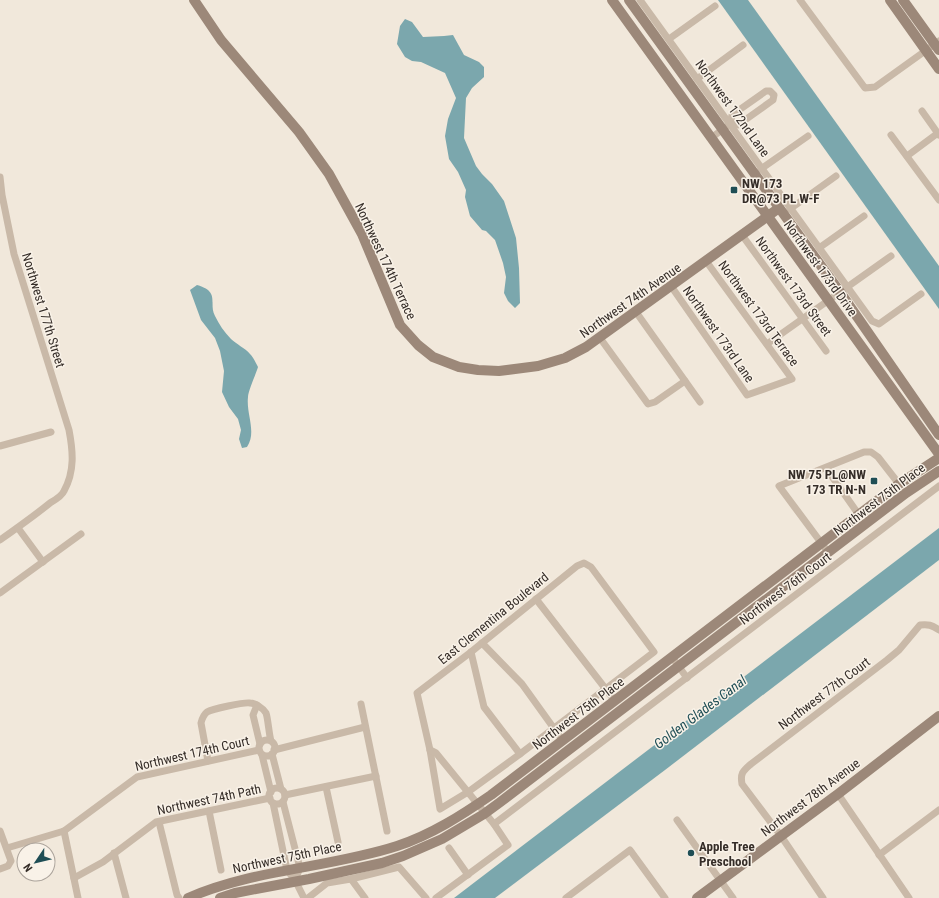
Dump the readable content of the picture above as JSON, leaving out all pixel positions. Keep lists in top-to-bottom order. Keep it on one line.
{"streets":{"street":["Northwest 172nd Lane","Northwest 174th Terrace","Northwest 173rd Drive","Northwest 173rd Street","Northwest 74th Avenue","Northwest 177th Street","Northwest 173rd Terrace","Northwest 173rd Lane","Northwest 75th Place","Northwest 76th Court","East Clementina Boulevard","Northwest 77th Court","Northwest 174th Court","Northwest 78th Avenue","Northwest 74th Path"]},"crossings":[["Northwest 172nd Lane","Northwest 173rd Drive"],["Northwest 174th Terrace","Northwest 74th Avenue"],["Northwest 173rd Drive","Northwest 74th Avenue"],["Northwest 173rd Street","Northwest 74th Avenue"],["Northwest 74th Avenue","Northwest 173rd Terrace"],["Northwest 74th Avenue","Northwest 173rd Lane"],["Northwest 173rd Terrace","Northwest 173rd Lane"],["Northwest 75th Place","Northwest 76th Court"],["Northwest 77th Court","Northwest 78th Avenue"]],"water":["Golden Glades Canal"],"places":{"transit":["NW 173 DR@73 PL W-F","NW 75 PL@NW 173 TR N-N"],"other":["Apple Tree Preschool"]},"north":"bottom left"}
